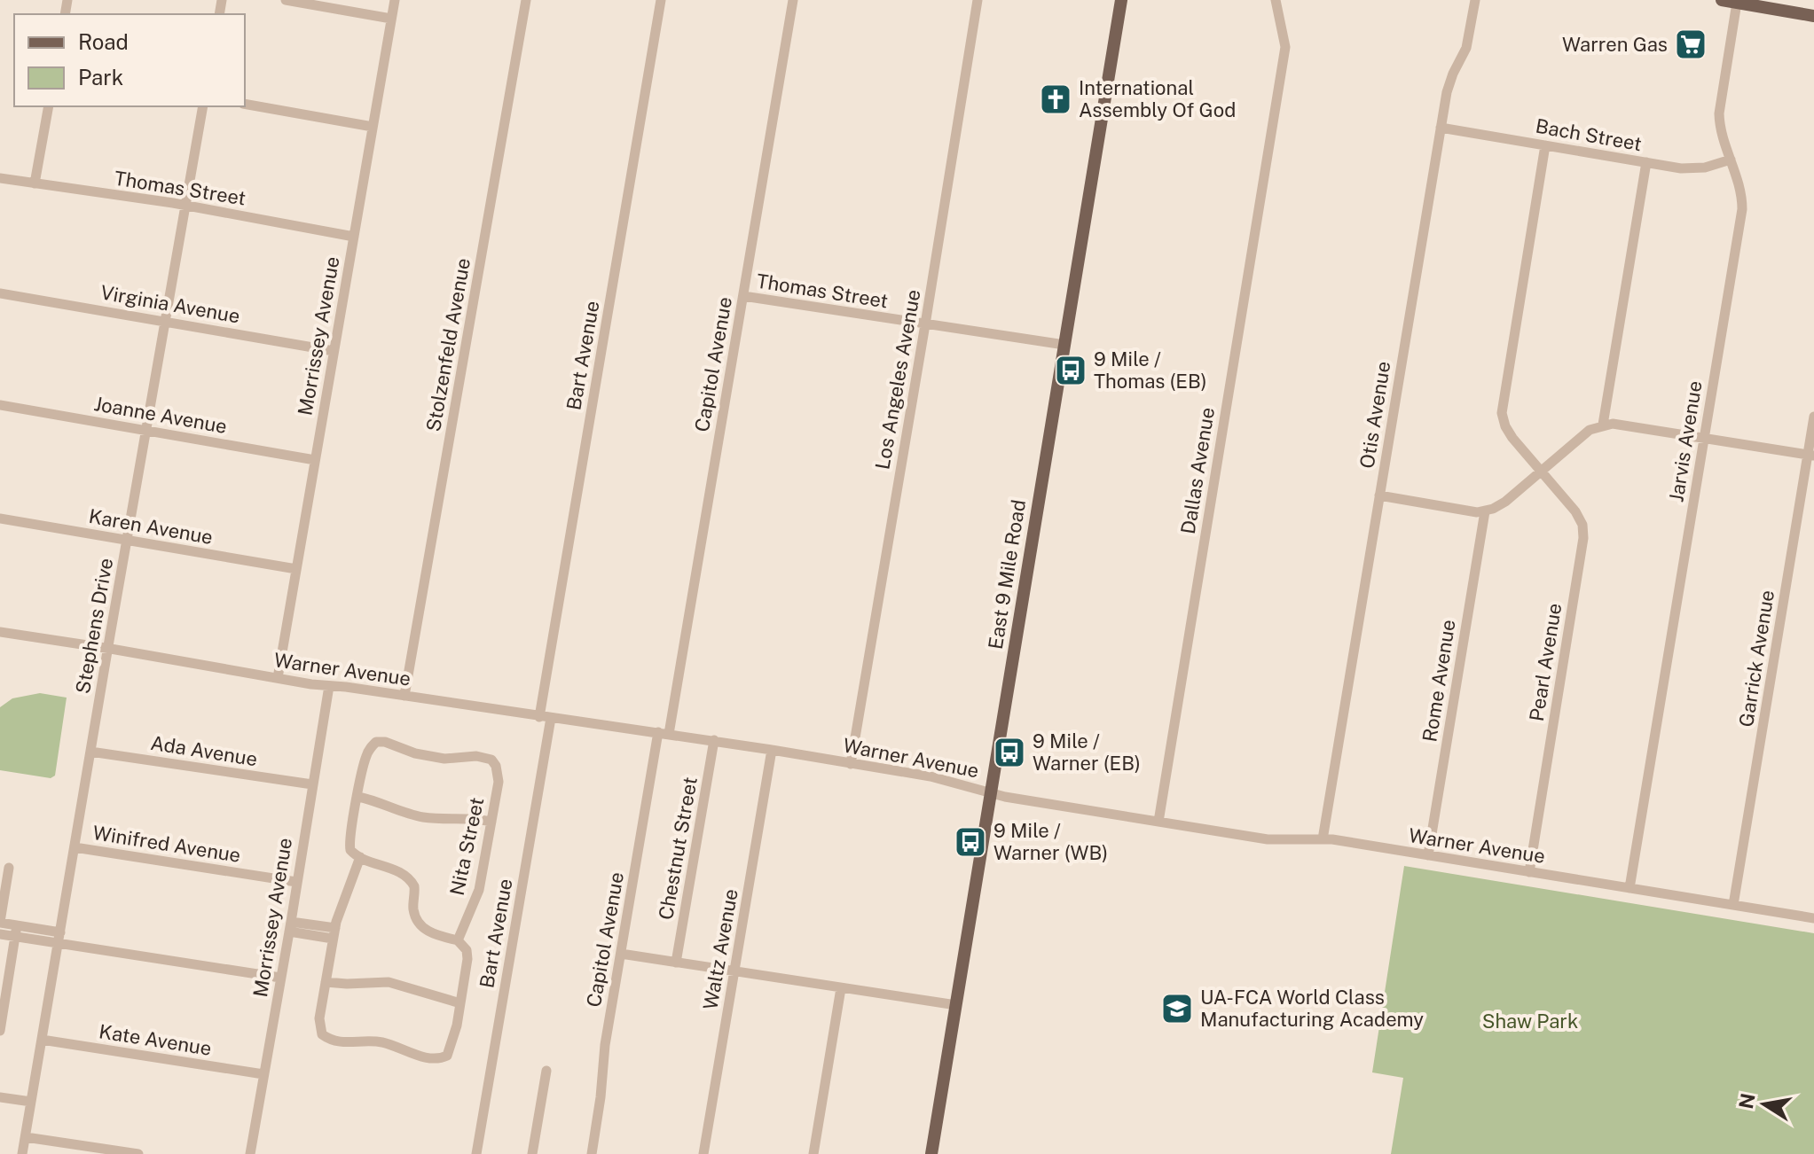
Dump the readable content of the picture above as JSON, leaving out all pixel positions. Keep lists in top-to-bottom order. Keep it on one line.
{"streets":{"main road":["East 9 Mile Road"],"street":["Bach Street","Thomas Street","Virginia Avenue","Morrissey Avenue","Stolzenfeld Avenue","Bart Avenue","Capitol Avenue","Los Angeles Avenue","Joanne Avenue","Otis Avenue","Jarvis Avenue","Dallas Avenue","Karen Avenue","Stephens Drive","Garrick Avenue","Pearl Avenue","Warner Avenue","Rome Avenue","Ada Avenue","Winifred Avenue","Nita Street","Chestnut Street","Waltz Avenue","Kate Avenue"]},"crossings":[["Bach Street","Otis Avenue"],["Bach Street","Jarvis Avenue"],["Thomas Street","Morrissey Avenue"],["Thomas Street","Capitol Avenue"],["Thomas Street","Los Angeles Avenue"],["Thomas Street","East 9 Mile Road"],["Thomas Street","Stephens Drive"],["Virginia Avenue","Morrissey Avenue"],["Virginia Avenue","Stephens Drive"],["Morrissey Avenue","Joanne Avenue"],["Morrissey Avenue","Karen Avenue"],["Morrissey Avenue","Warner Avenue"],["Morrissey Avenue","Ada Avenue"],["Morrissey Avenue","Winifred Avenue"],["Morrissey Avenue","Kate Avenue"],["Stolzenfeld Avenue","Warner Avenue"],["Bart Avenue","Warner Avenue"],["Capitol Avenue","Warner Avenue"],["Los Angeles Avenue","Warner Avenue"],["Joanne Avenue","Stephens Drive"],["Otis Avenue","Warner Avenue"],["Jarvis Avenue","Warner Avenue"],["Dallas Avenue","Warner Avenue"],["Karen Avenue","Stephens Drive"],["East 9 Mile Road","Warner Avenue"],["Stephens Drive","Warner Avenue"],["Stephens Drive","Ada Avenue"],["Stephens Drive","Winifred Avenue"],["Stephens Drive","Kate Avenue"],["Garrick Avenue","Warner Avenue"],["Pearl Avenue","Warner Avenue"],["Warner Avenue","Rome Avenue"],["Warner Avenue","Chestnut Street"],["Warner Avenue","Waltz Avenue"]],"parks":["Shaw Park"],"places":{"supermarket":["Warren Gas"],"church":["International Assembly Of God"],"bus stop":["9 Mile / Thomas (EB)","9 Mile / Warner (EB)","9 Mile / Warner (WB)"],"school or university":["UA-FCA World Class Manufacturing Academy"]},"legend":["Road","Park"],"north":"left"}
